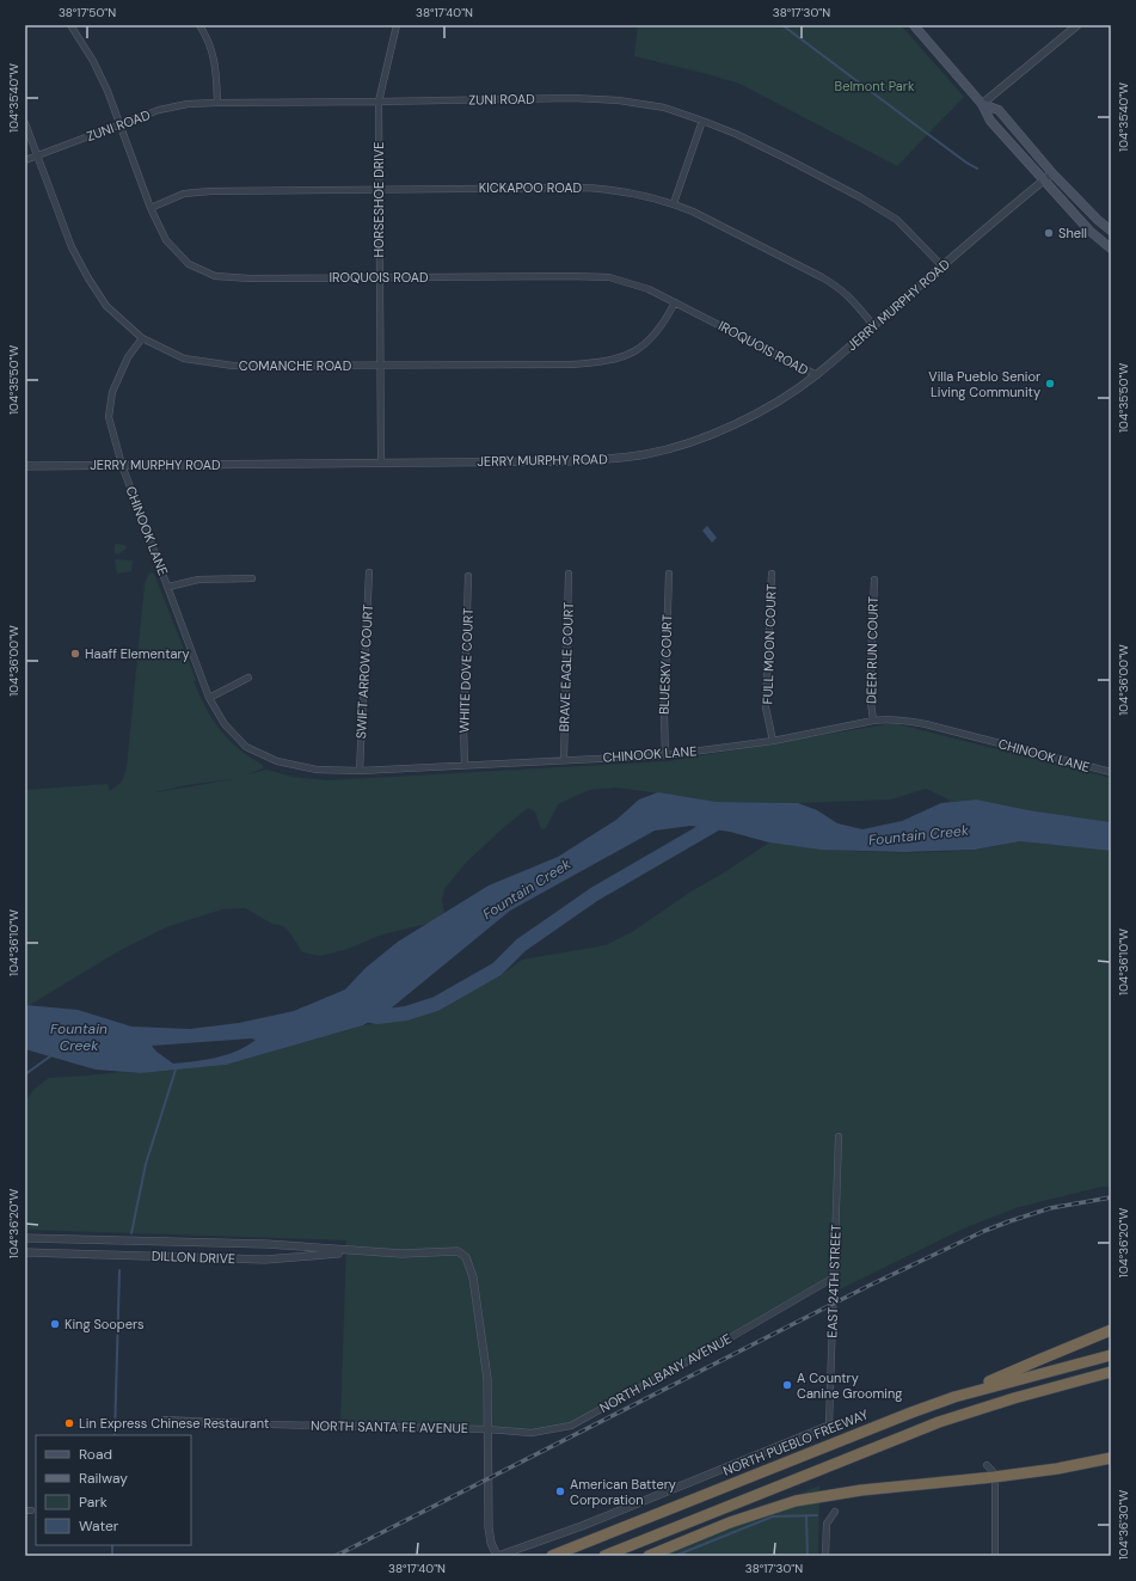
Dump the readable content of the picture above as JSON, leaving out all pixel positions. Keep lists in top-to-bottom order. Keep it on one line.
{"streets":{"highway":["NORTH PUEBLO FREEWAY"],"street":["ZUNI ROAD","KICKAPOO ROAD","HORSESHOE DRIVE","IROQUOIS ROAD","JERRY MURPHY ROAD","COMANCHE ROAD","CHINOOK LANE","FULL MOON COURT","DEER RUN COURT","BLUESKY COURT","BRAVE EAGLE COURT","WHITE DOVE COURT","SWIFT ARROW COURT","DILLON DRIVE","EAST 24TH STREET","NORTH ALBANY AVENUE","NORTH SANTA FE AVENUE"]},"crossings":[["ZUNI ROAD","HORSESHOE DRIVE"],["ZUNI ROAD","IROQUOIS ROAD"],["ZUNI ROAD","JERRY MURPHY ROAD"],["ZUNI ROAD","COMANCHE ROAD"],["KICKAPOO ROAD","HORSESHOE DRIVE"],["KICKAPOO ROAD","IROQUOIS ROAD"],["KICKAPOO ROAD","JERRY MURPHY ROAD"],["HORSESHOE DRIVE","IROQUOIS ROAD"],["HORSESHOE DRIVE","JERRY MURPHY ROAD"],["HORSESHOE DRIVE","COMANCHE ROAD"],["IROQUOIS ROAD","JERRY MURPHY ROAD"],["IROQUOIS ROAD","COMANCHE ROAD"],["JERRY MURPHY ROAD","CHINOOK LANE"],["COMANCHE ROAD","CHINOOK LANE"],["CHINOOK LANE","FULL MOON COURT"],["CHINOOK LANE","DEER RUN COURT"],["CHINOOK LANE","BLUESKY COURT"],["CHINOOK LANE","BRAVE EAGLE COURT"],["CHINOOK LANE","WHITE DOVE COURT"],["CHINOOK LANE","SWIFT ARROW COURT"],["DILLON DRIVE","NORTH ALBANY AVENUE"],["DILLON DRIVE","NORTH SANTA FE AVENUE"],["EAST 24TH STREET","NORTH ALBANY AVENUE"],["NORTH ALBANY AVENUE","NORTH SANTA FE AVENUE"]],"water":["Fountain Creek"],"parks":["Belmont Park"],"places":["Shell","Villa Pueblo Senior Living Community","Haaff Elementary","King Soopers","A Country Canine Grooming","Lin Express Chinese Restaurant","American Battery Corporation"],"legend":["Road","Railway","Park","Water"],"coordinates":["38°17'50\"N","38°17'40\"N","38°17'30\"N","104°35'40\"W","104°35'50\"W","104°36'00\"W","104°36'10\"W","104°36'20\"W","104°36'30\"W"]}
